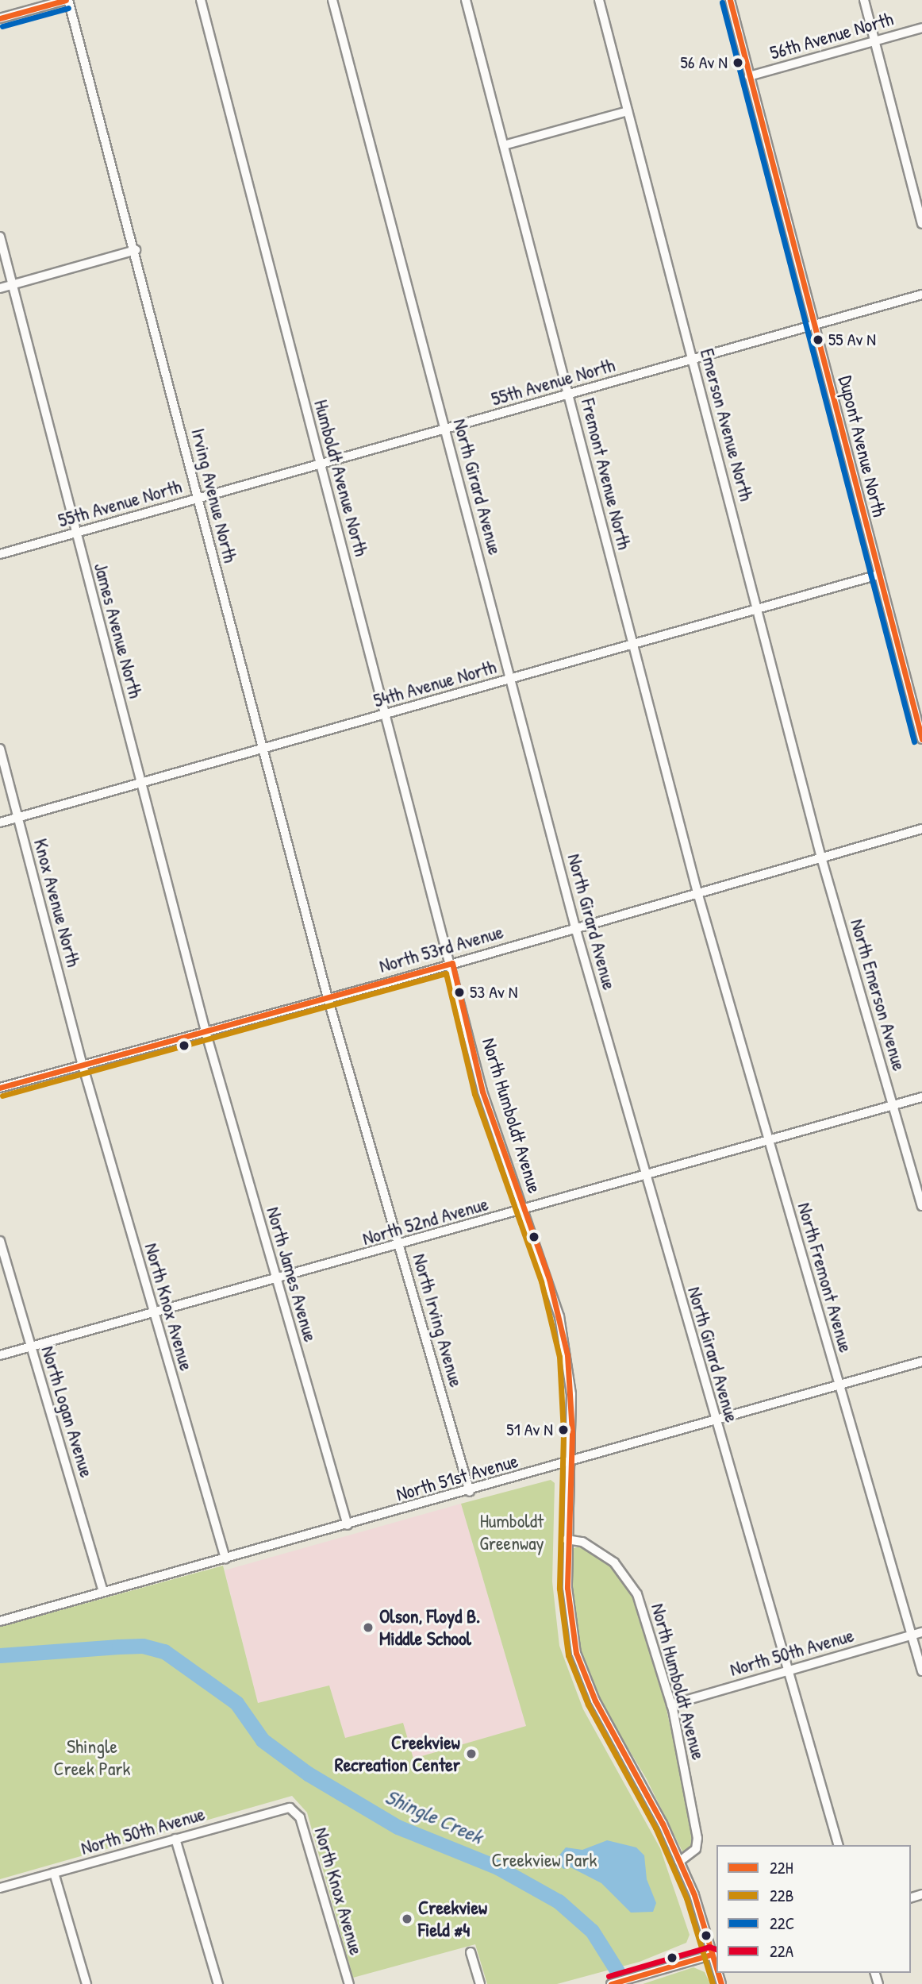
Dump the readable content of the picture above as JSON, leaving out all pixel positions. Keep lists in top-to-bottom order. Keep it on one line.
{"streets":{"street":["56th Avenue North","55th Avenue North","Emerson Avenue North","Dupont Avenue North","Fremont Avenue North","Humboldt Avenue North","North Girard Avenue","Irving Avenue North","James Avenue North","54th Avenue North","Knox Avenue North","North 53rd Avenue","North Emerson Avenue","North Humboldt Avenue","North 52nd Avenue","North James Avenue","North Fremont Avenue","North Knox Avenue","North Irving Avenue","North Logan Avenue","North 51st Avenue","North 50th Avenue"]},"crossings":[["56th Avenue North","Dupont Avenue North"],["55th Avenue North","Emerson Avenue North"],["55th Avenue North","Dupont Avenue North"],["55th Avenue North","Fremont Avenue North"],["55th Avenue North","Humboldt Avenue North"],["55th Avenue North","North Girard Avenue"],["55th Avenue North","Irving Avenue North"],["55th Avenue North","James Avenue North"],["Emerson Avenue North","54th Avenue North"],["Emerson Avenue North","North 53rd Avenue"],["Emerson Avenue North","North Emerson Avenue"],["Dupont Avenue North","54th Avenue North"],["Fremont Avenue North","54th Avenue North"],["Fremont Avenue North","North 53rd Avenue"],["Fremont Avenue North","North Fremont Avenue"],["Humboldt Avenue North","54th Avenue North"],["Humboldt Avenue North","North 53rd Avenue"],["Humboldt Avenue North","North Humboldt Avenue"],["North Girard Avenue","54th Avenue North"],["North Girard Avenue","North 53rd Avenue"],["North Girard Avenue","North 52nd Avenue"],["North Girard Avenue","North 51st Avenue"],["North Girard Avenue","North 50th Avenue"],["Irving Avenue North","54th Avenue North"],["Irving Avenue North","North 53rd Avenue"],["Irving Avenue North","North Irving Avenue"],["James Avenue North","54th Avenue North"],["James Avenue North","North 53rd Avenue"],["James Avenue North","North James Avenue"],["54th Avenue North","Knox Avenue North"],["Knox Avenue North","North 53rd Avenue"],["Knox Avenue North","North Knox Avenue"],["North 53rd Avenue","North Emerson Avenue"],["North 53rd Avenue","North Humboldt Avenue"],["North 53rd Avenue","North James Avenue"],["North 53rd Avenue","North Fremont Avenue"],["North 53rd Avenue","North Knox Avenue"],["North 53rd Avenue","North Irving Avenue"],["North Emerson Avenue","North 52nd Avenue"],["North Humboldt Avenue","North 52nd Avenue"],["North Humboldt Avenue","North 51st Avenue"],["North Humboldt Avenue","North 50th Avenue"],["North 52nd Avenue","North James Avenue"],["North 52nd Avenue","North Fremont Avenue"],["North 52nd Avenue","North Knox Avenue"],["North 52nd Avenue","North Irving Avenue"],["North 52nd Avenue","North Logan Avenue"],["North James Avenue","North 51st Avenue"],["North Fremont Avenue","North 51st Avenue"],["North Fremont Avenue","North 50th Avenue"],["North Knox Avenue","North 51st Avenue"],["North Knox Avenue","North 50th Avenue"],["North Irving Avenue","North 51st Avenue"],["North Logan Avenue","North 51st Avenue"]],"water":["Shingle Creek"],"parks":["Humboldt Greenway","Shingle Creek Park","Creekview Park"],"places":["56 Av N","55 Av N","53 Av N","51 Av N","Olson, Floyd B. Middle School","Creekview Recreation Center","Creekview Field #4"],"lines":["transit line 22H","transit line 22C","transit line 22B","transit line 22A"],"legend":["22H","22B","22C","22A"]}
